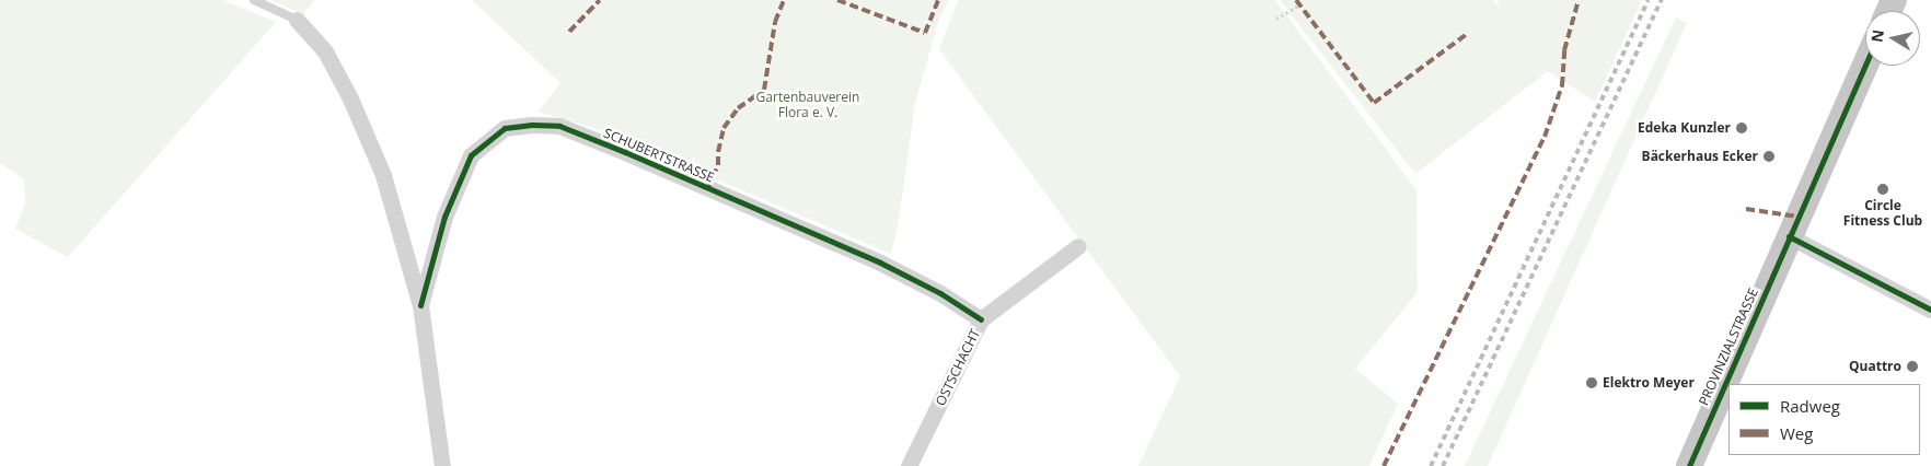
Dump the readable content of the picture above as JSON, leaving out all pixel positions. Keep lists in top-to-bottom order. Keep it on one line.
{"streets":{"main road":["PROVINZIALSTRASSE"],"street":["SCHUBERTSTRASSE","OSTSCHACHT"]},"crossings":[["SCHUBERTSTRASSE","OSTSCHACHT"]],"parks":["Gartenbauverein Flora e. V."],"places":["Edeka Kunzler","Bäckerhaus Ecker","Circle Fitness Club","Quattro","Elektro Meyer"],"legend":["Radweg","Weg"],"north":"left"}
